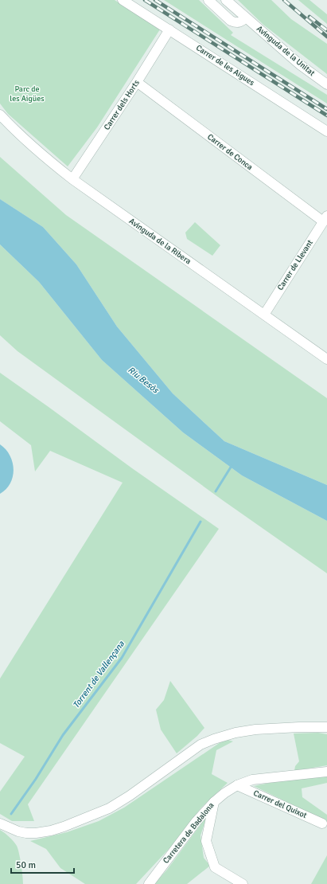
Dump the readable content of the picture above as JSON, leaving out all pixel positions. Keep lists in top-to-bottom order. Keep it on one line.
{"streets":{"street":["Avinguda de la Unitat","Carrer de les Aigues","Carrer dels Horts","Carrer de Conca","Avinguda de la Ribera","Carrer de Llevant","Carrer del Quixot","Carretera de Badalona"]},"crossings":[["Carrer de les Aigues","Carrer dels Horts"],["Carrer dels Horts","Carrer de Conca"],["Carrer dels Horts","Avinguda de la Ribera"],["Carrer de Conca","Carrer de Llevant"],["Avinguda de la Ribera","Carrer de Llevant"],["Carrer del Quixot","Carretera de Badalona"]],"water":["Riu Besòs","Torrent de Vallençana"],"parks":["Parc de les Aigües"],"scale_bar":"50 m"}
